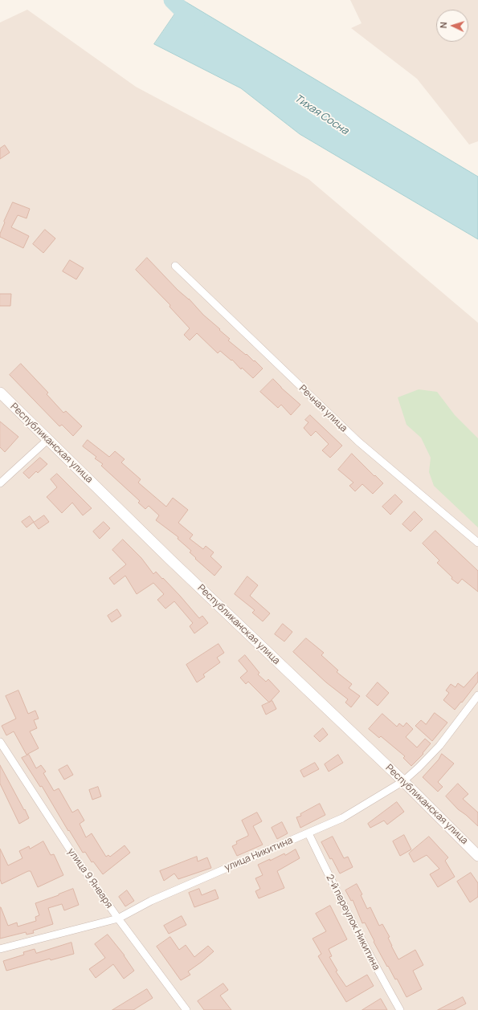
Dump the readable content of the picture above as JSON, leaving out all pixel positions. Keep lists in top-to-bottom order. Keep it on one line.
{"streets":{"street":["Речная улица","Республиканская улица","улица Никитина","улица 9 Января","2-й переулок Никитина"]},"crossings":[["Республиканская улица","улица Никитина"],["улица Никитина","улица 9 Января"],["улица Никитина","2-й переулок Никитина"]],"water":["Тихая Сосна"],"north":"left"}
